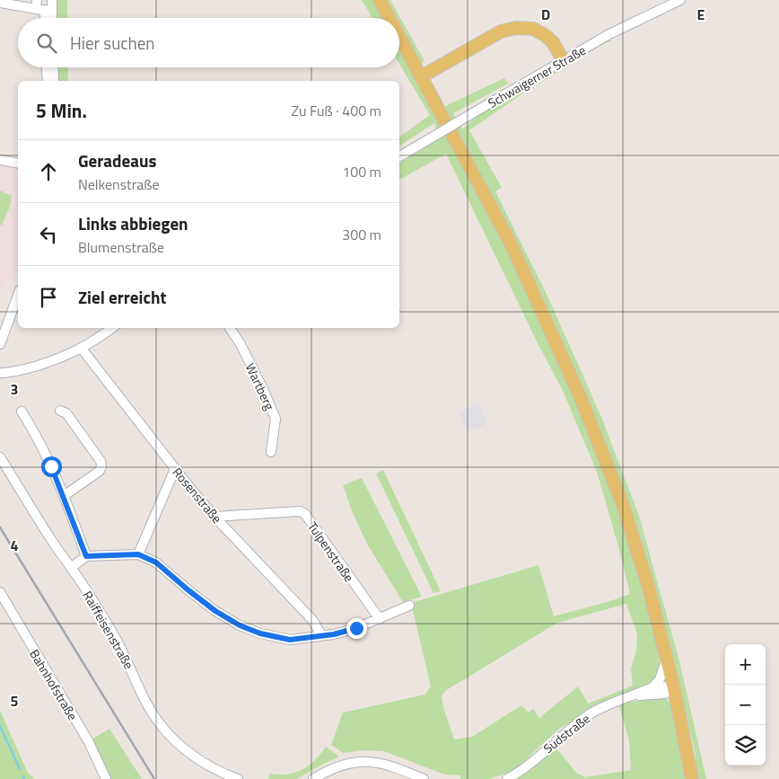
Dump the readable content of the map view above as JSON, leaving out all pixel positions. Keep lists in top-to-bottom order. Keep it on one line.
{"streets":{"street":["Schwaigerner Straße","Wartberg","Rosenstraße","Tulpenstraße","Raiffeisenstraße","Bahnhofstraße","Südstraße"]},"crossings":[["Rosenstraße","Tulpenstraße"]],"page":{"search":"Hier suchen","heading":["5 Min.","Zu Fuß · 400 m"],"list":[["Geradeaus","Nelkenstraße","100 m"],["Links abbiegen","Blumenstraße","300 m"],"Ziel erreicht"],"map_buttons":["+","−"]},"grid":{"columns":["D","E"],"rows":["3","4","5"]}}
